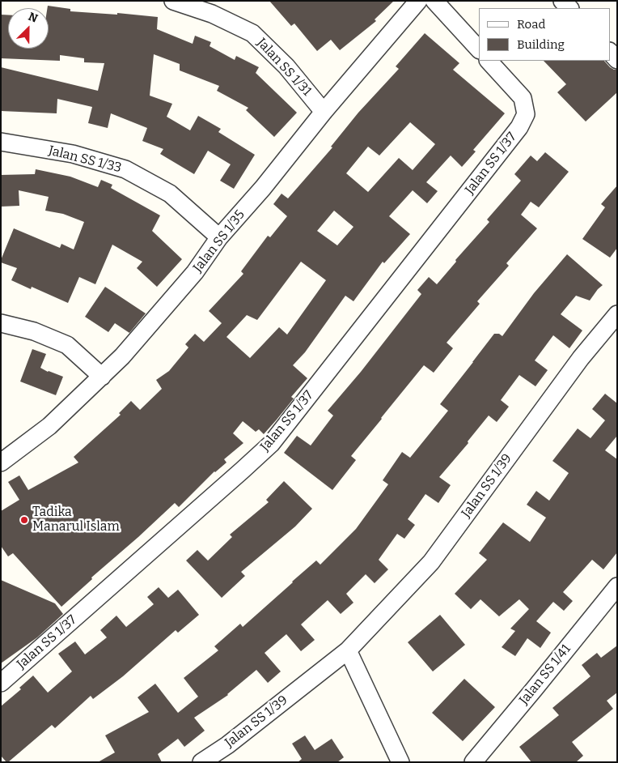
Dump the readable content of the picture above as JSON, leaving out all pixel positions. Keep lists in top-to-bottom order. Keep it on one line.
{"streets":{"street":["Jalan SS 1/31","Jalan SS 1/33","Jalan SS 1/37","Jalan SS 1/35","Jalan SS 1/39","Jalan SS 1/41"]},"crossings":[["Jalan SS 1/31","Jalan SS 1/35"],["Jalan SS 1/33","Jalan SS 1/35"]],"places":["Tadika Manarul Islam"],"legend":["Road","Building"],"north":"top right"}
